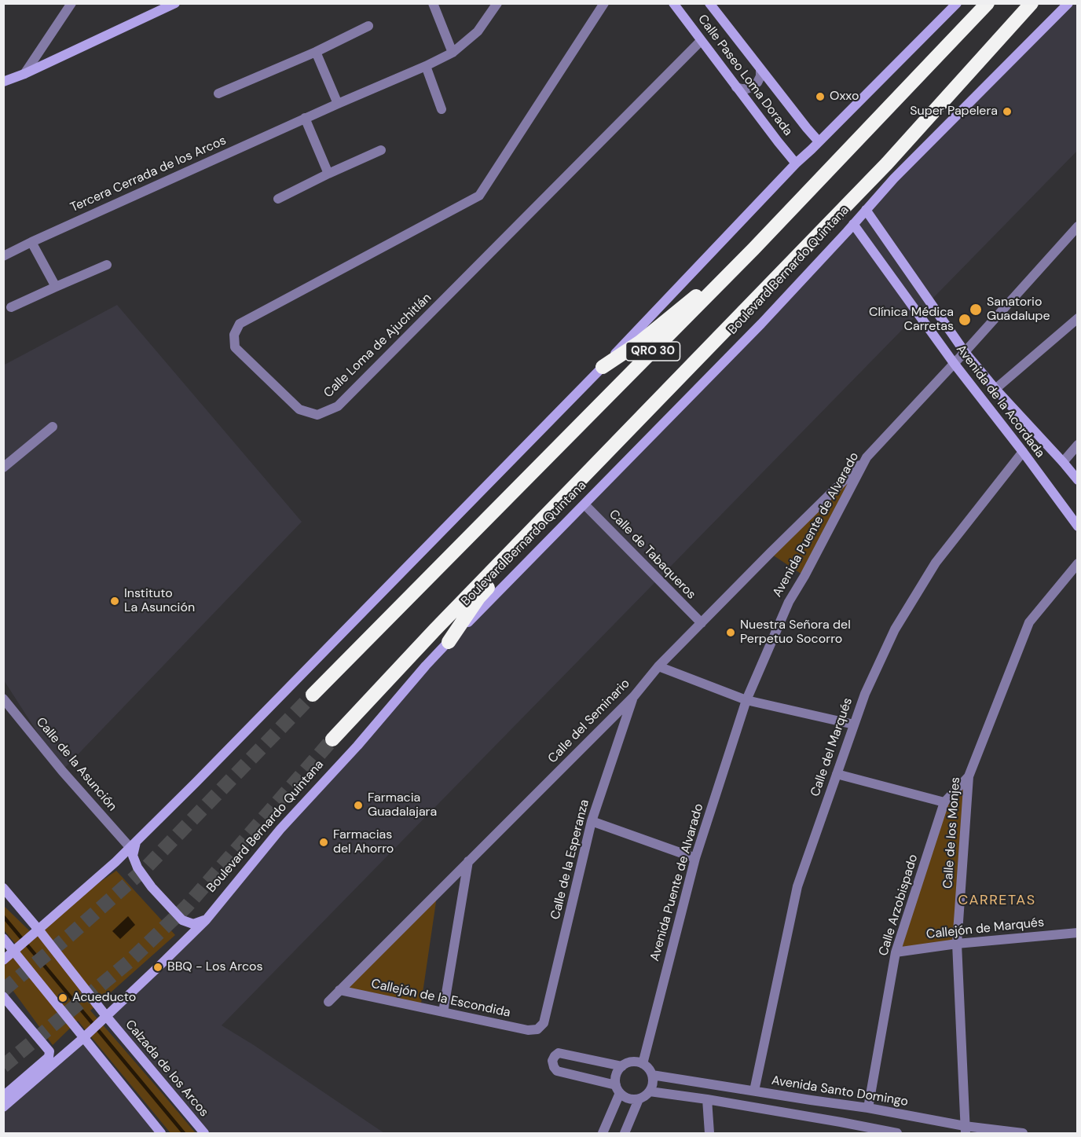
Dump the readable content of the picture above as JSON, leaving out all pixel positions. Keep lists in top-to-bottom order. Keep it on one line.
{"streets":{"highway":["Boulevard Bernardo Quintana","QRO 30"],"main road":["Calle Paseo Loma Dorada","Avenida de la Acordada","Calzada de los Arcos"],"street":["Tercera Cerrada de los Arcos","Calle Loma de Ajuchitlán","Avenida Puente de Alvarado","Calle de Tabaqueros","Calle del Seminario","Calle del Marqués","Calle de la Asunción","Calle de los Monjes","Calle de la Esperanza","Calle Arzobispado","Callejón de Marqués","Callejón de la Escondida","Avenida Santo Domingo"]},"crossings":[["Calle Paseo Loma Dorada","Calle Loma de Ajuchitlán"],["Boulevard Bernardo Quintana","Avenida de la Acordada"],["Boulevard Bernardo Quintana","Calle de Tabaqueros"],["Boulevard Bernardo Quintana","Calzada de los Arcos"],["Avenida de la Acordada","Avenida Puente de Alvarado"],["Avenida de la Acordada","Calle del Marqués"],["Avenida Puente de Alvarado","Calle del Seminario"],["Avenida Puente de Alvarado","Avenida Santo Domingo"],["Calle de Tabaqueros","Calle del Seminario"],["Calle del Seminario","Calle de la Esperanza"],["Calle del Seminario","Callejón de la Escondida"],["Calle del Marqués","Avenida Santo Domingo"],["Calle de los Monjes","Calle Arzobispado"],["Calle de los Monjes","Callejón de Marqués"],["Calle de los Monjes","Avenida Santo Domingo"],["Calle de la Esperanza","Callejón de la Escondida"],["Calle Arzobispado","Callejón de Marqués"],["Calle Arzobispado","Avenida Santo Domingo"]],"districts":["CARRETAS"],"places":["Oxxo","Super Papelera","Sanatorio Guadalupe","Clínica Médica Carretas","Instituto La Asunción","Nuestra Señora del Perpetuo Socorro","Farmacia Guadalajara","Farmacias del Ahorro","BBQ - Los Arcos","Acueducto"]}
